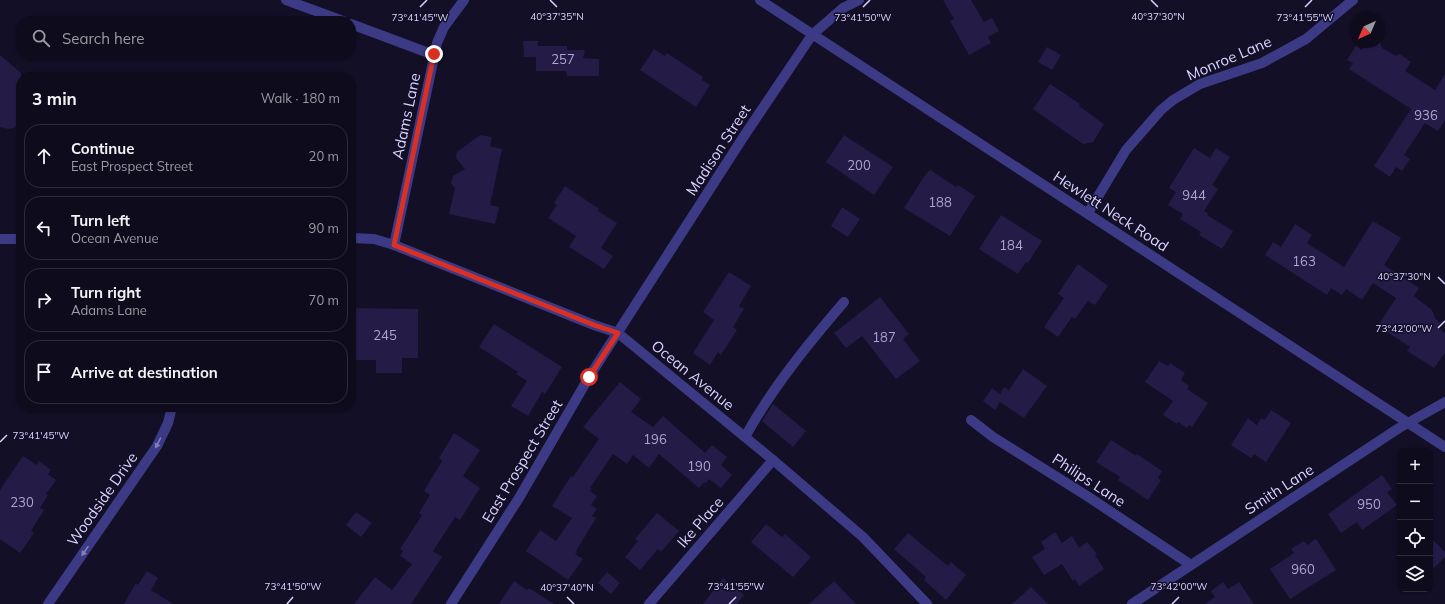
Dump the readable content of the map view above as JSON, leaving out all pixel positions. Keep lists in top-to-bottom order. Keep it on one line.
{"streets":{"street":["Monroe Lane","Adams Lane","Madison Street","Hewlett Neck Road","Ocean Avenue","East Prospect Street","Philips Lane","Smith Lane","Woodside Drive","Ike Place"]},"crossings":[["Monroe Lane","Hewlett Neck Road"],["Adams Lane","Ocean Avenue"],["Madison Street","Hewlett Neck Road"],["Madison Street","Ocean Avenue"],["Madison Street","East Prospect Street"],["Hewlett Neck Road","Smith Lane"],["Ocean Avenue","East Prospect Street"],["Ocean Avenue","Ike Place"],["Philips Lane","Smith Lane"]],"one_way":["Woodside Drive"],"house_numbers":["257","936","200","944","188","184","163","245","187","196","190","230","950","960"],"north":"bottom left","page":{"search":"Search here","heading":["3 min","Walk · 180 m"],"list":[["Continue","East Prospect Street","20 m"],["Turn left","Ocean Avenue","90 m"],["Turn right","Adams Lane","70 m"],"Arrive at destination"],"map_buttons":["+","−"]},"coordinates":["40°37'35\"N","40°37'30\"N","73°41'55\"W","73°41'45\"W","73°41'50\"W","73°42'00\"W","40°37'40\"N"]}
